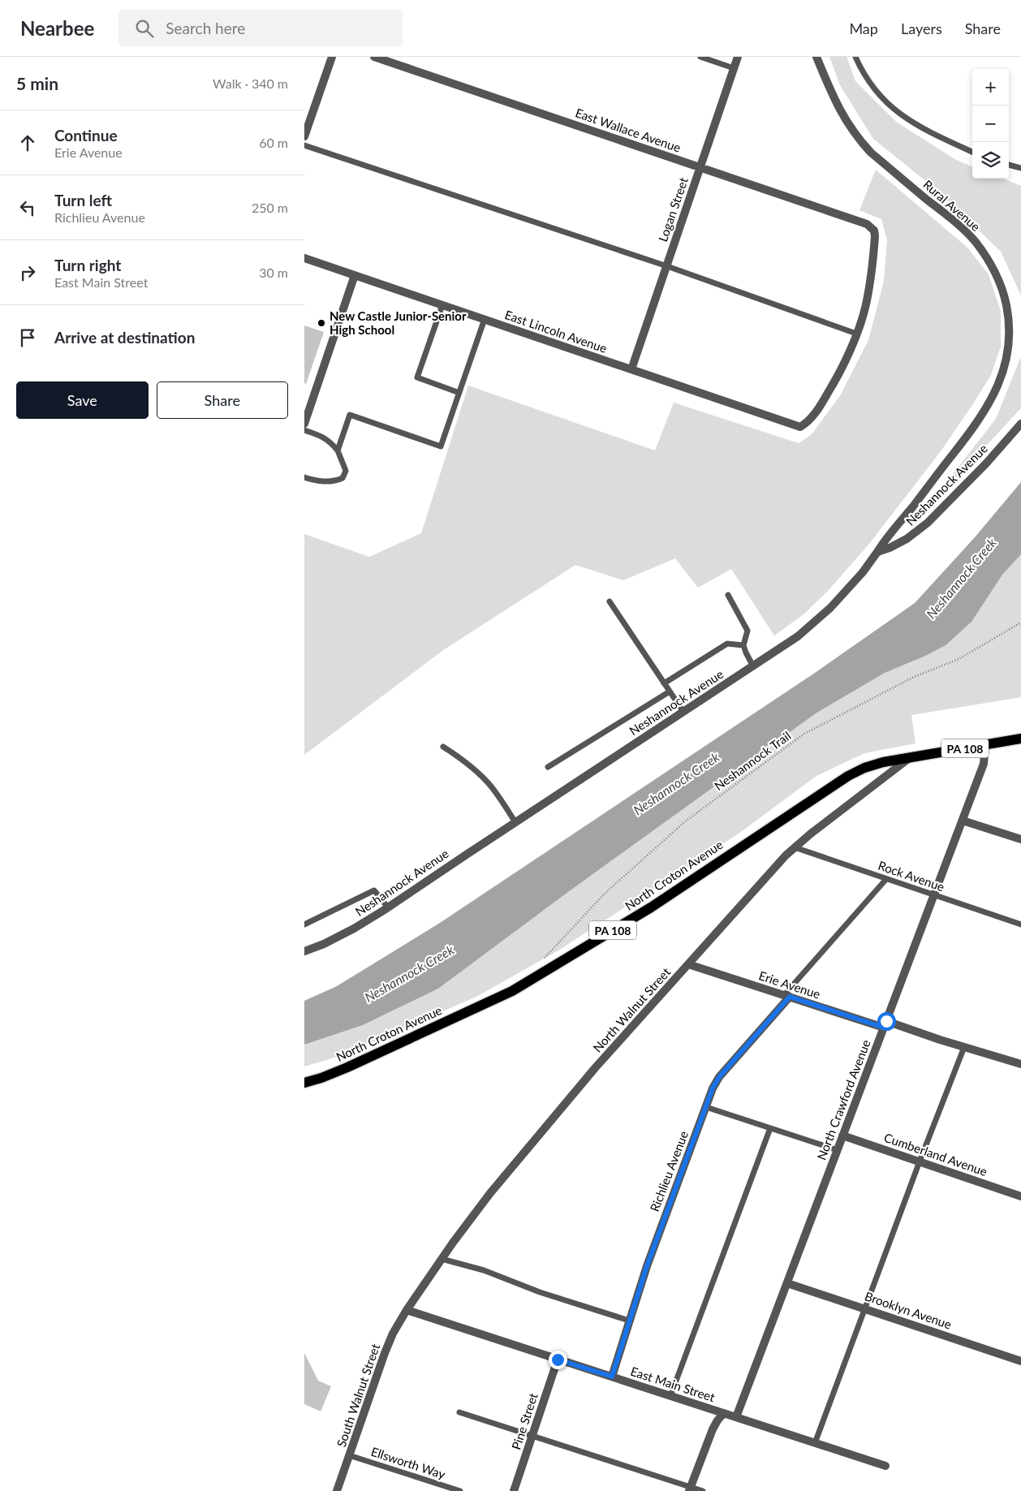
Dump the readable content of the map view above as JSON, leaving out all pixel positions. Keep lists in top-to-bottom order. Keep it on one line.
{"streets":{"main road":["PA 108","North Croton Avenue"],"street":["East Wallace Avenue","Rural Avenue","Logan Street","East Lincoln Avenue","Neshannock Avenue","Erie Avenue","North Walnut Street","North Crawford Avenue","Cumberland Avenue","Richlieu Avenue","Brooklyn Avenue","East Main Street","South Walnut Street","Pine Street"],"lane":["Rock Avenue","Ellsworth Way"],"path":["Neshannock Trail"]},"crossings":[["East Wallace Avenue","Logan Street"],["East Wallace Avenue","East Lincoln Avenue"],["Rural Avenue","Neshannock Avenue"],["Logan Street","East Lincoln Avenue"],["North Croton Avenue","North Walnut Street"],["North Croton Avenue","North Crawford Avenue"],["Rock Avenue","North Walnut Street"],["Rock Avenue","North Crawford Avenue"],["Rock Avenue","Richlieu Avenue"],["Erie Avenue","North Walnut Street"],["Erie Avenue","North Crawford Avenue"],["Erie Avenue","Richlieu Avenue"],["North Walnut Street","East Main Street"],["North Walnut Street","South Walnut Street"],["North Crawford Avenue","Cumberland Avenue"],["North Crawford Avenue","Brooklyn Avenue"],["North Crawford Avenue","East Main Street"],["Richlieu Avenue","East Main Street"],["East Main Street","South Walnut Street"],["East Main Street","Pine Street"],["South Walnut Street","Ellsworth Way"]],"water":["Neshannock Creek"],"places":["New Castle Junior-Senior High School"],"page":{"header":"Nearbee","search":"Search here","nav":["Map","Layers","Share"],"heading":["5 min","Walk · 340 m"],"map_buttons":["+","−"],"list":[["Continue","Erie Avenue","60 m"],["Turn left","Richlieu Avenue","250 m"],["Turn right","East Main Street","30 m"],"Arrive at destination"],"buttons":["Save","Share"]}}
